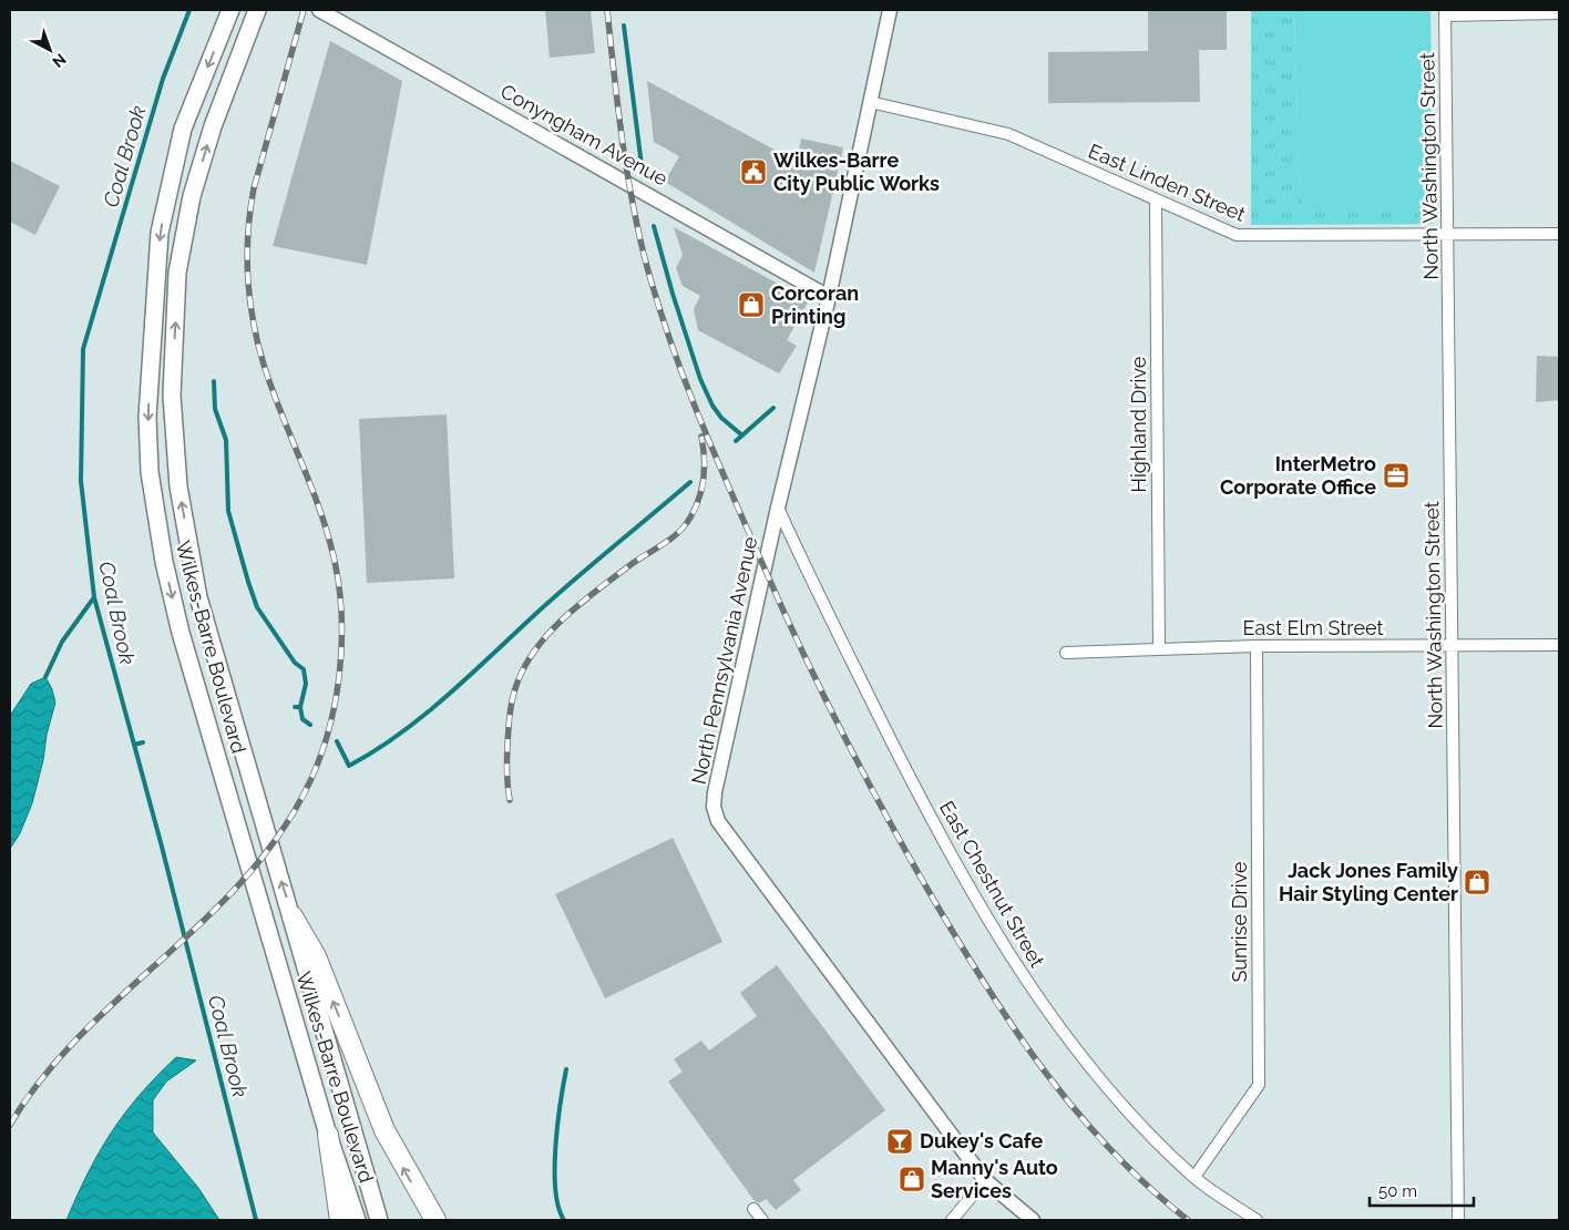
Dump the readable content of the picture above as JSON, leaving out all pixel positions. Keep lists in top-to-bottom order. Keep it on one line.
{"streets":{"main road":["Wilkes-Barre Boulevard"],"street":["Conyngham Avenue","North Washington Street","East Linden Street","Highland Drive","East Elm Street","North Pennsylvania Avenue","East Chestnut Street","Sunrise Drive"]},"crossings":[["Conyngham Avenue","North Pennsylvania Avenue"],["North Washington Street","East Linden Street"],["North Washington Street","East Elm Street"],["East Linden Street","Highland Drive"],["East Linden Street","North Pennsylvania Avenue"],["Highland Drive","East Elm Street"],["East Elm Street","Sunrise Drive"],["North Pennsylvania Avenue","East Chestnut Street"],["East Chestnut Street","Sunrise Drive"]],"water":["Coal Brook"],"places":{"public building":["Wilkes-Barre City Public Works"],"shop":["Corcoran Printing","Jack Jones Family Hair Styling Center","Manny's Auto Services"],"office":["InterMetro Corporate Office"],"bar":["Dukey's Cafe"]},"scale_bar":"50 m","north":"bottom right"}
